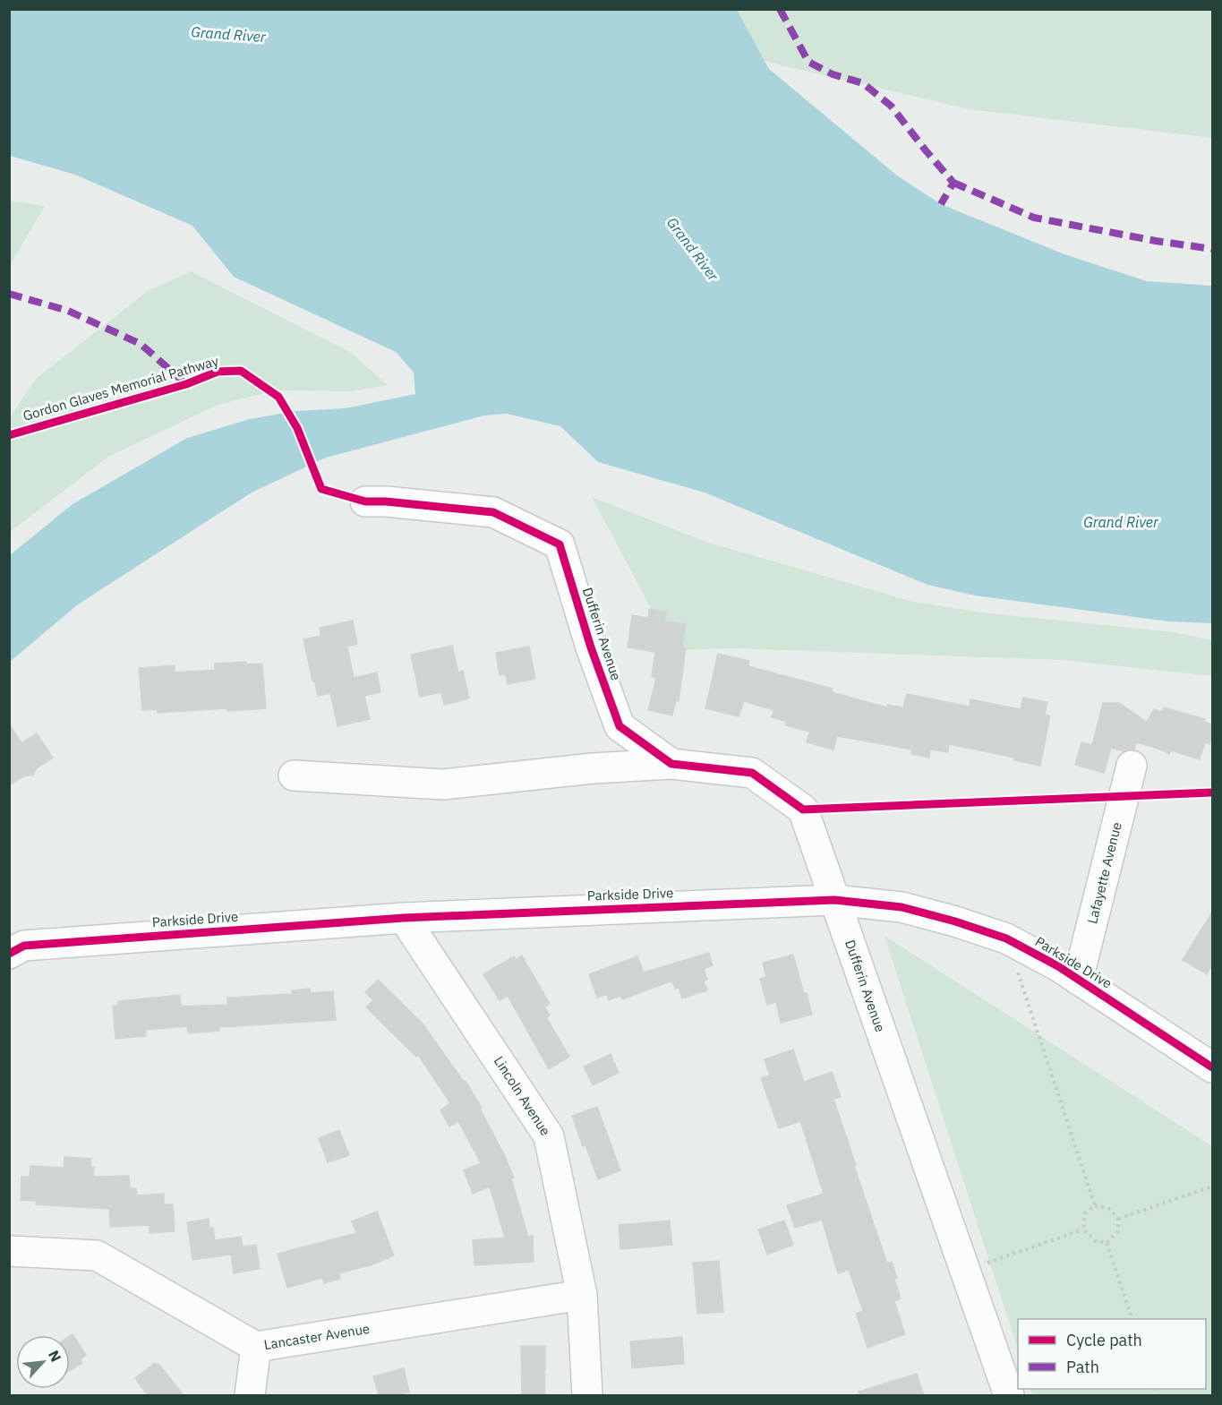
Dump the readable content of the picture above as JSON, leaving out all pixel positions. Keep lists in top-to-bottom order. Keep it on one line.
{"streets":{"street":["Dufferin Avenue","Lafayette Avenue","Parkside Drive","Lincoln Avenue","Lancaster Avenue"],"cycle path":["Gordon Glaves Memorial Pathway"]},"crossings":[["Dufferin Avenue","Parkside Drive"],["Lafayette Avenue","Parkside Drive"],["Parkside Drive","Lincoln Avenue"],["Lincoln Avenue","Lancaster Avenue"]],"water":["Grand River"],"legend":["Cycle path","Path"],"north":"top right"}
